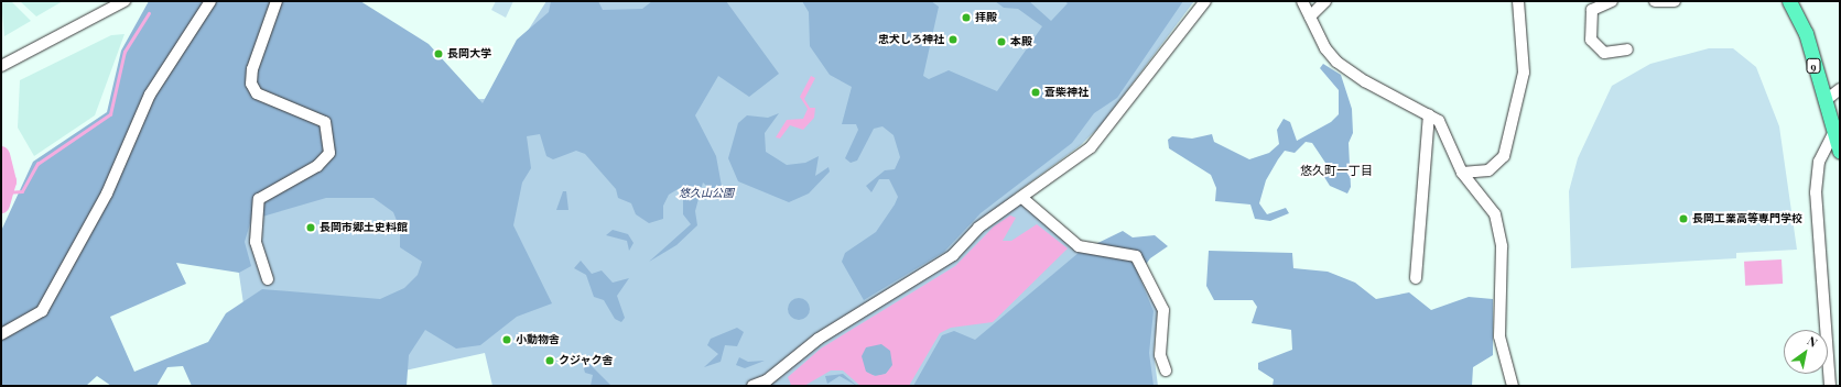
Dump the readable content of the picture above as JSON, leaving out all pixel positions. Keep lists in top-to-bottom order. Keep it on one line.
{"streets":{"main road":["9"]},"districts":["悠久町一丁目"],"parks":["悠久山公園"],"places":["拝殿","忠犬しろ神社","本殿","長岡大学","蒼柴神社","長岡工業高等専門学校","長岡市郷土史料館","小動物舎","クジャク舎"],"north":"top right"}
